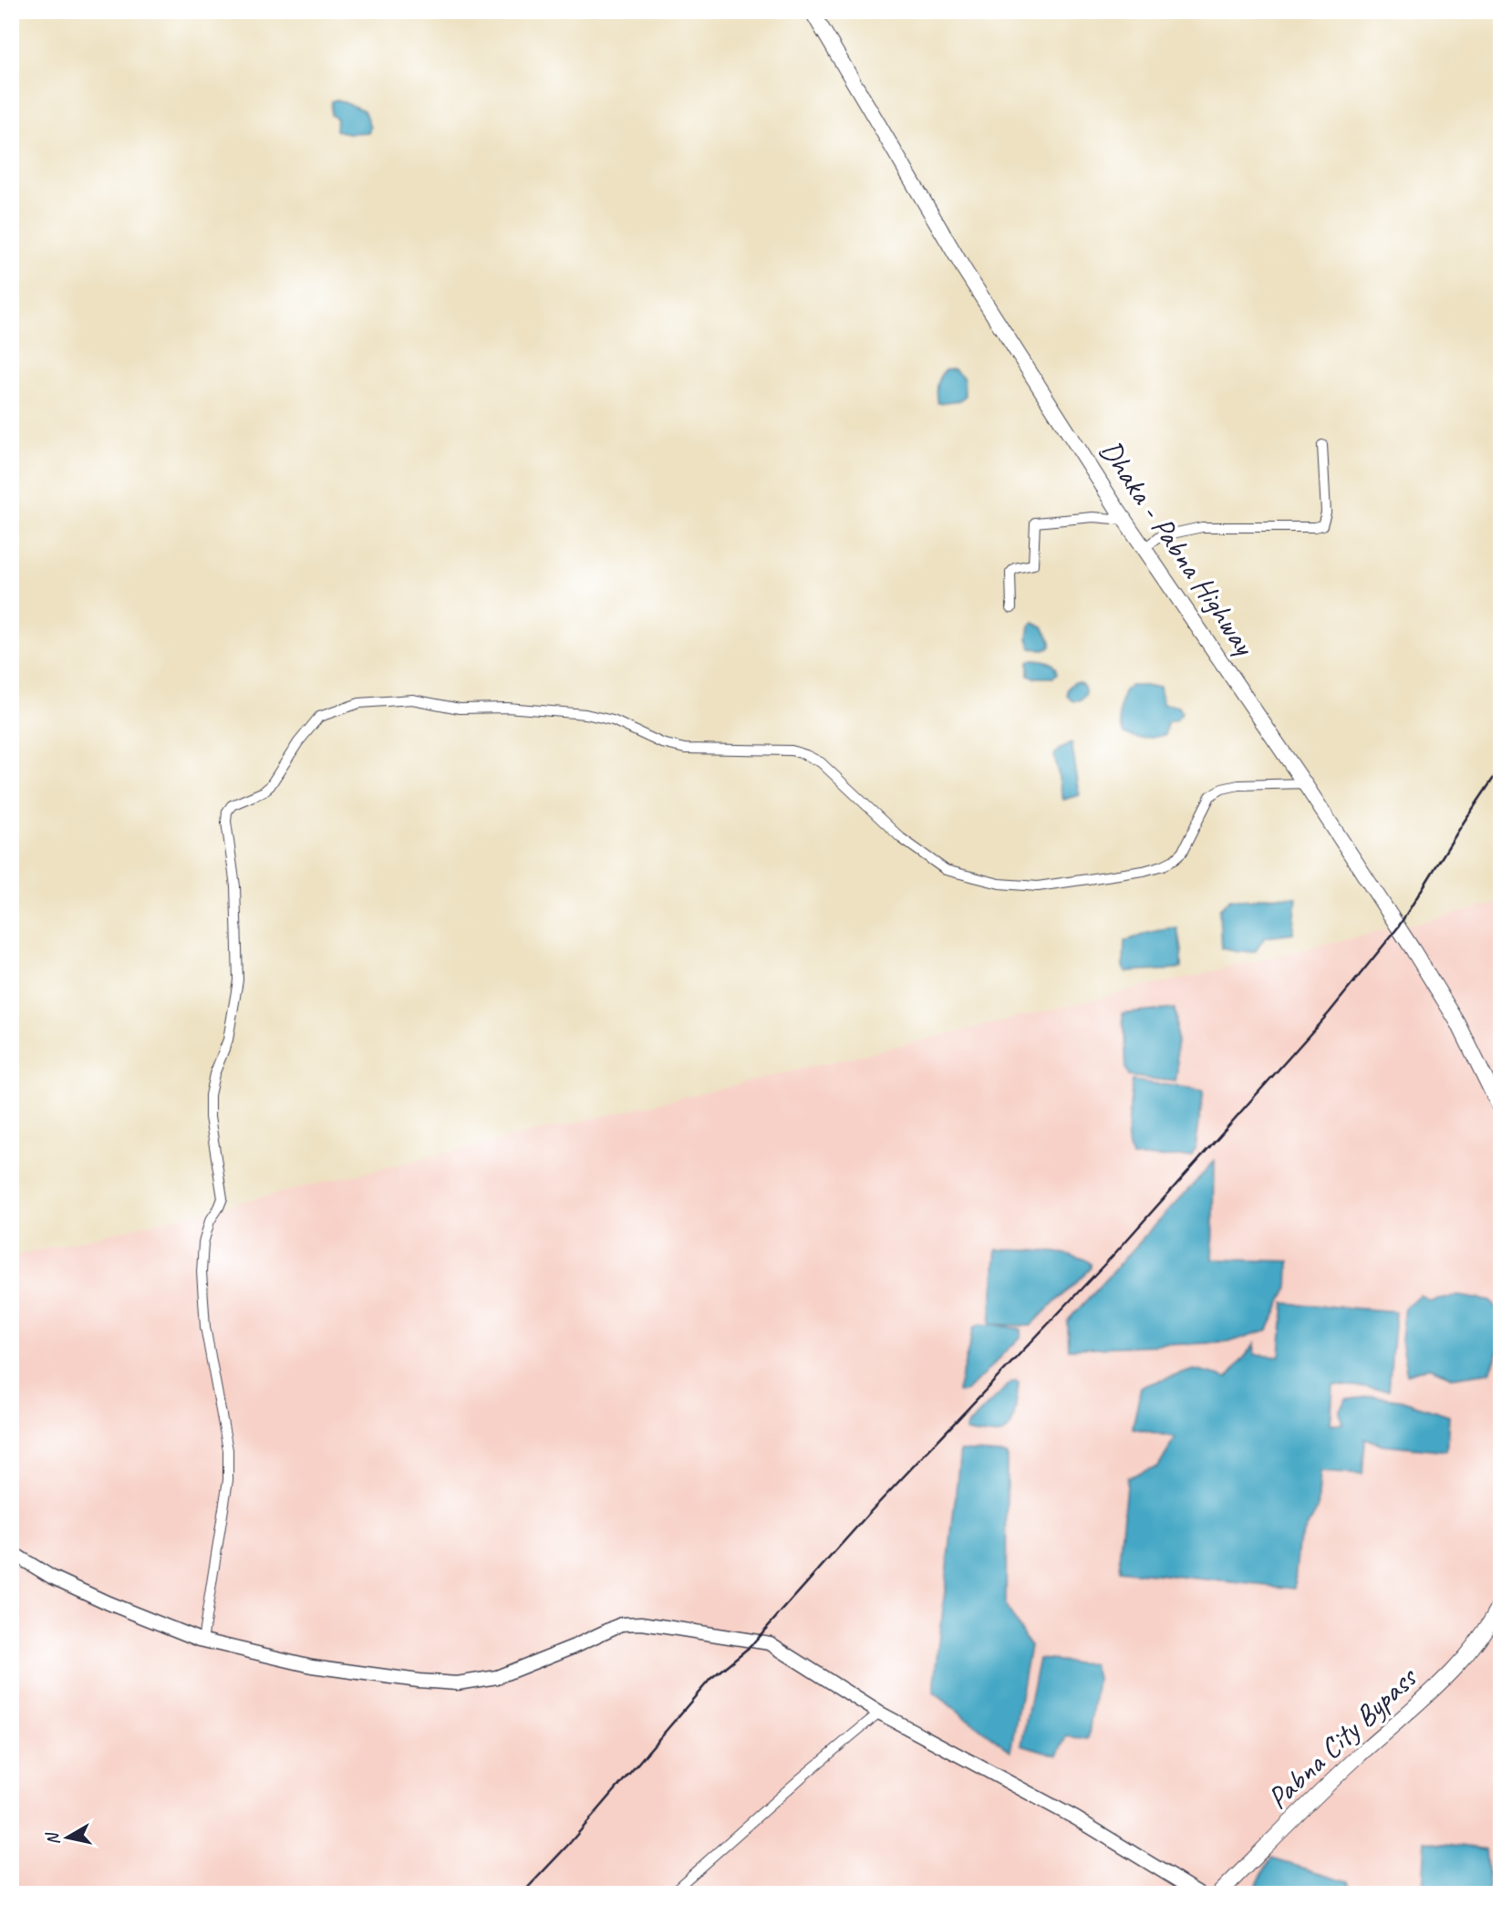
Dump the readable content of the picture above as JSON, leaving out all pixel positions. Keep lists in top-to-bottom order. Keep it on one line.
{"streets":{"highway":["Dhaka - Pabna Highway","Pabna City Bypass"]},"north":"left"}
